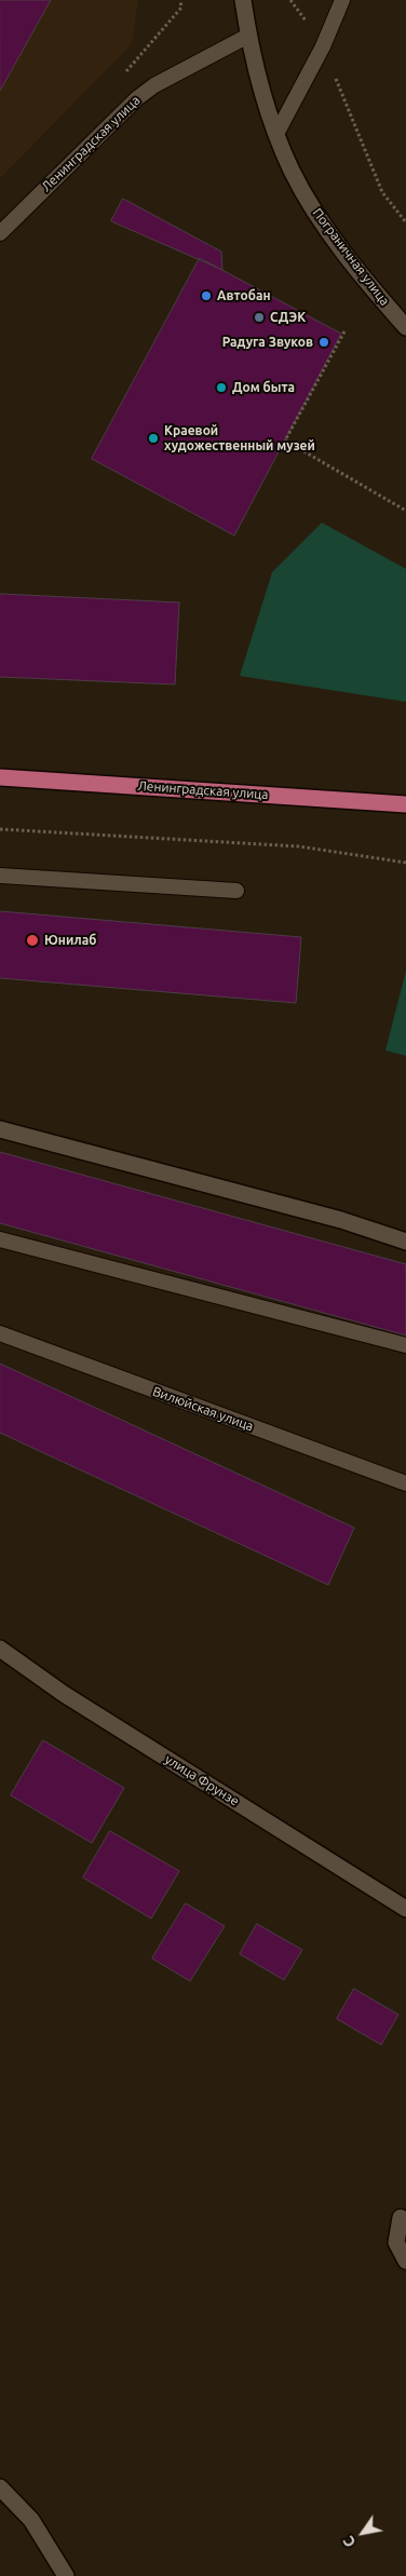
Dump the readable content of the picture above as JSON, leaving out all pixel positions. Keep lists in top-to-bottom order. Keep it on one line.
{"streets":{"main road":["Ленинградская улица"],"street":["Пограничная улица","улица Фрунзе"],"lane":["Вилюйская улица"]},"crossings":[["Ленинградская улица","Пограничная улица"]],"places":["Автобан","СДЭК","Радуга Звуков","Дом быта","Краевой художественный музей","Юнилаб"],"north":"bottom left"}
